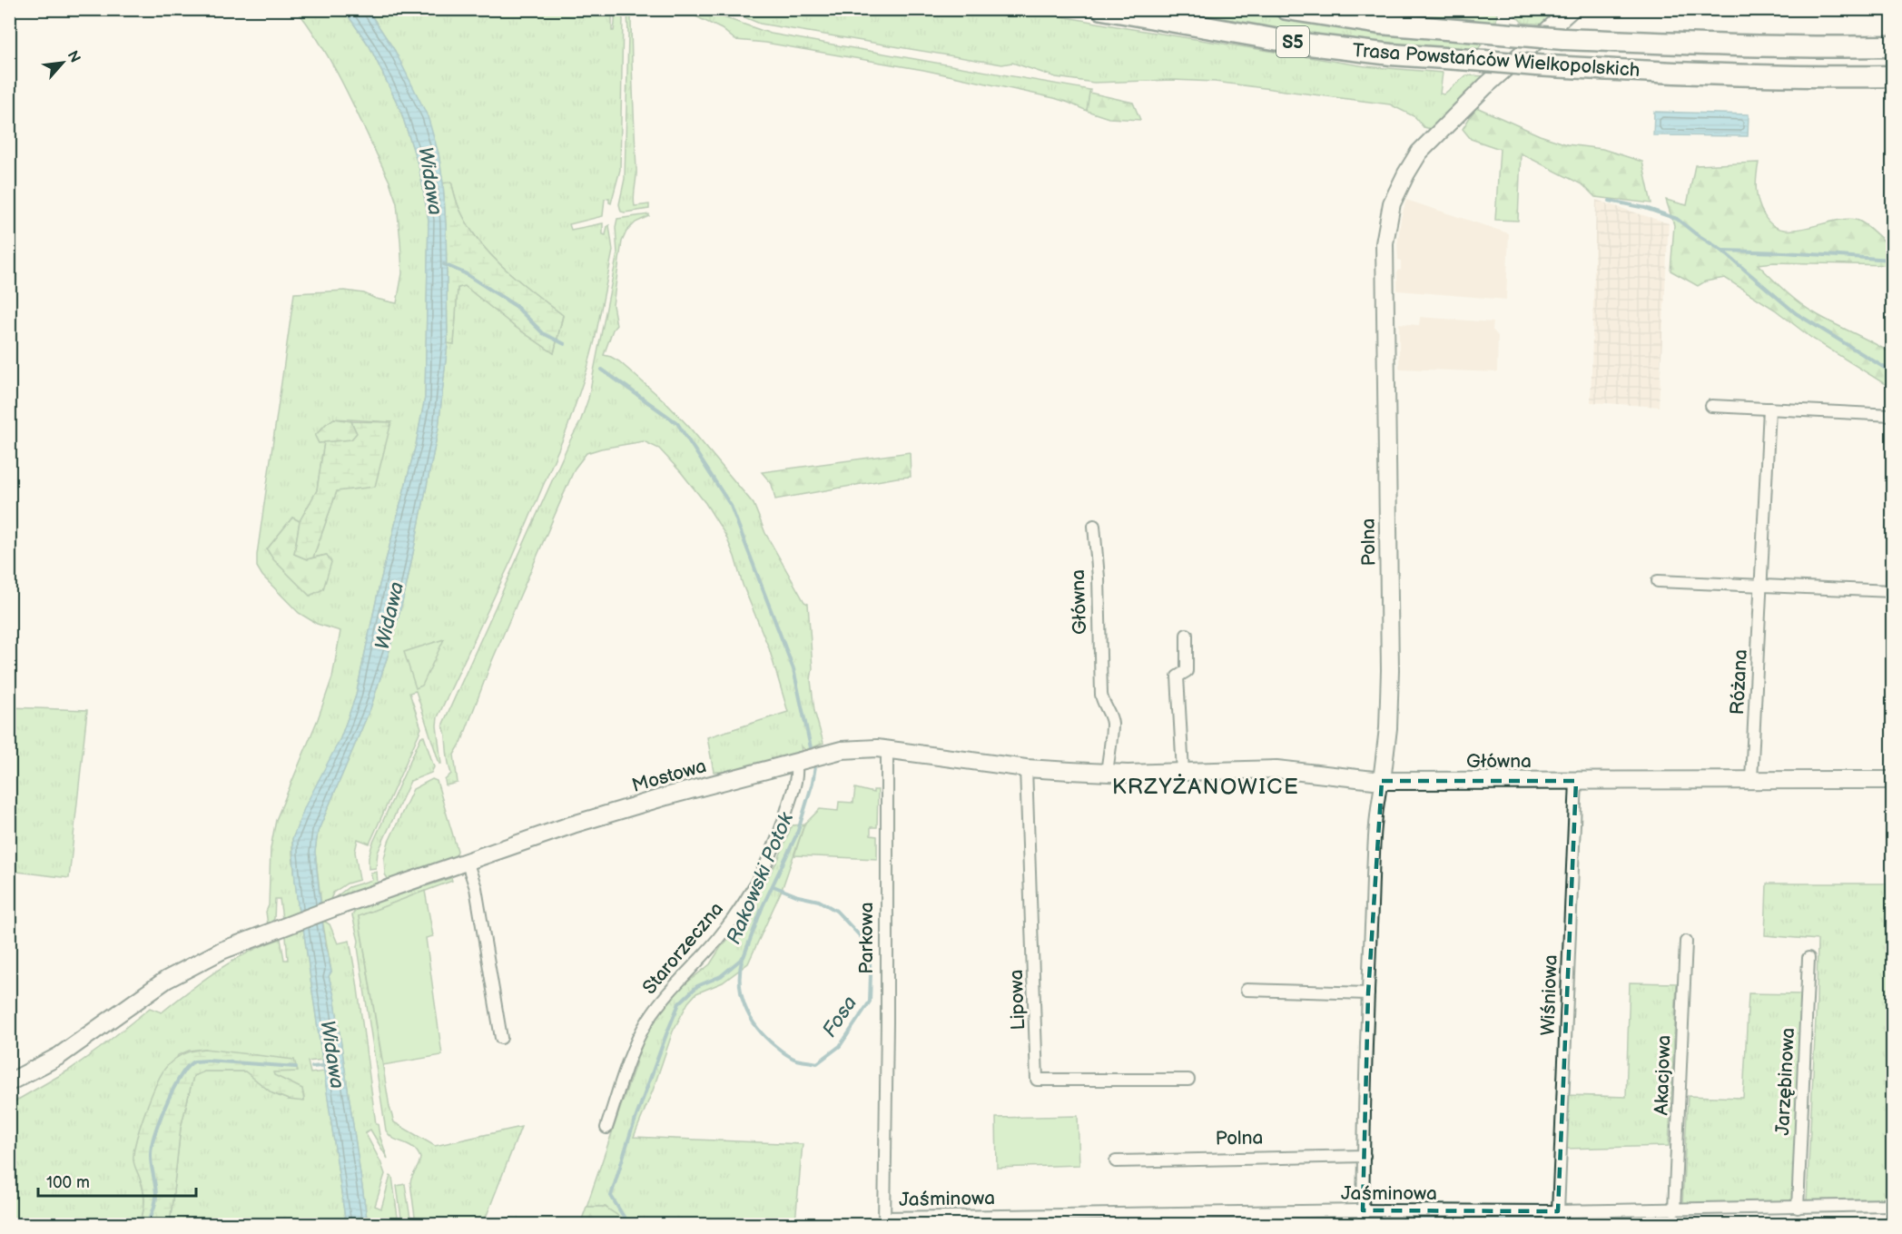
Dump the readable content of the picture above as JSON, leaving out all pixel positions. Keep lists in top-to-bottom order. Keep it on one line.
{"streets":{"highway":["S5","Trasa Powstańców Wielkopolskich"],"street":["Polna","Główna","Różana","Mostowa","Parkowa","Starorzeczna","Wiśniowa","Lipowa","Akacjowa","Jarzębinowa","Jaśminowa"]},"crossings":[["Polna","Główna"],["Polna","Jaśminowa"],["Główna","Różana"],["Główna","Mostowa"],["Główna","Parkowa"],["Główna","Wiśniowa"],["Główna","Lipowa"],["Mostowa","Parkowa"],["Mostowa","Starorzeczna"],["Parkowa","Jaśminowa"],["Wiśniowa","Jaśminowa"],["Akacjowa","Jaśminowa"],["Jarzębinowa","Jaśminowa"]],"districts":["KRZYŻANOWICE"],"water":["Widawa","Rakowski Potok","Fosa"],"scale_bar":"100 m","north":"top right"}
